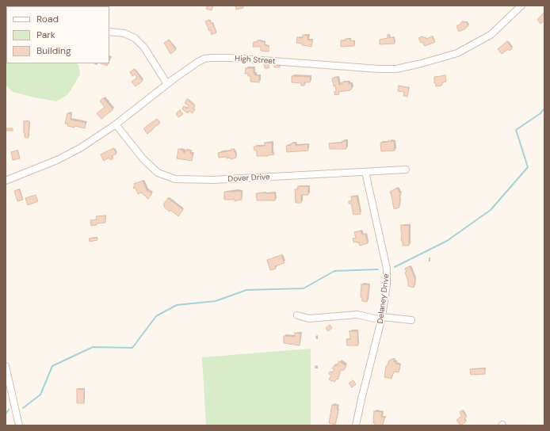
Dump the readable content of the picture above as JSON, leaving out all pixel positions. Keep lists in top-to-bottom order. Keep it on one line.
{"streets":{"street":["High Street","Dover Drive","Delaney Drive"]},"crossings":[["High Street","Dover Drive"],["Dover Drive","Delaney Drive"]],"legend":["Road","Park","Building"]}
